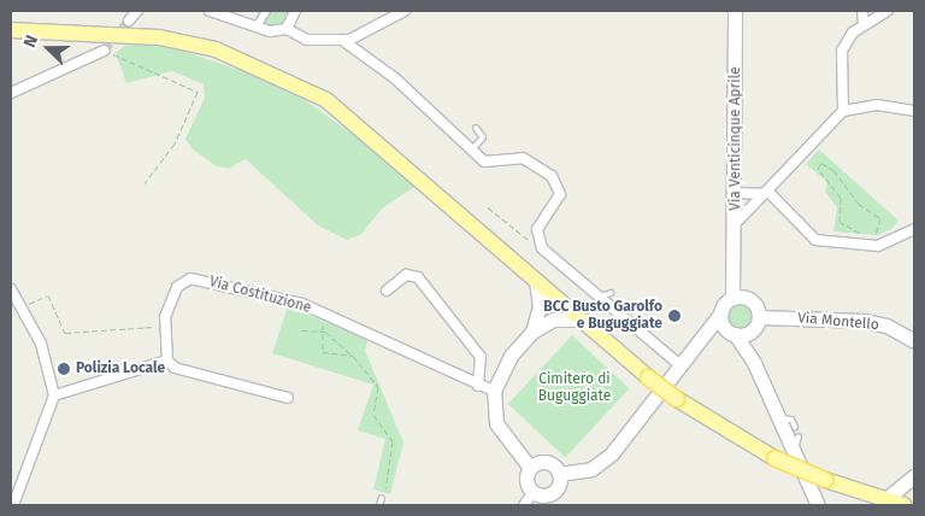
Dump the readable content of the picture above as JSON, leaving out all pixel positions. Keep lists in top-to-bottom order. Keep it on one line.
{"streets":{"main road":["Via Venticinque Aprile","Via Montello"],"street":["Via Costituzione"]},"crossings":[["Via Venticinque Aprile","Via Montello"]],"parks":["Cimitero di Buguggiate"],"places":["BCC Busto Garolfo e Buguggiate","Polizia Locale"],"north":"left"}
